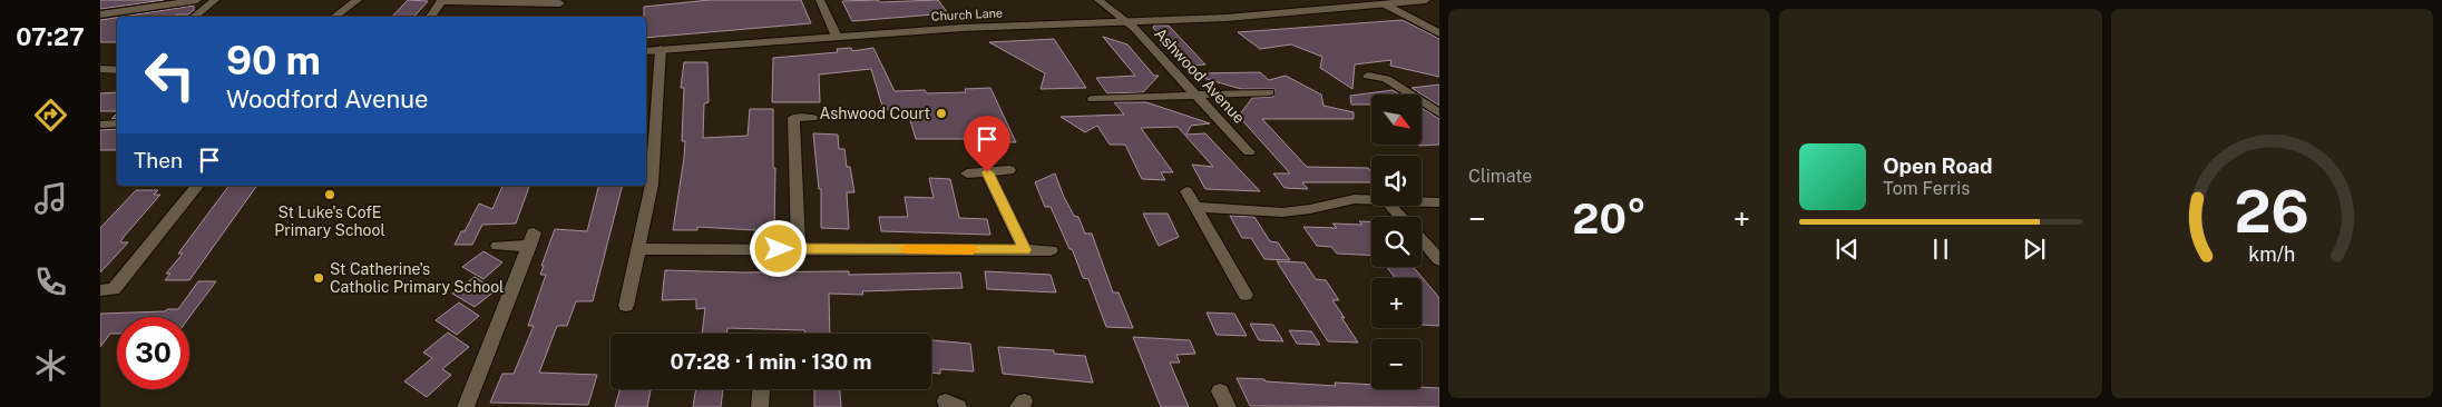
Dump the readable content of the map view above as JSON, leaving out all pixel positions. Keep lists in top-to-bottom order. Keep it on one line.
{"streets":{"street":["Church Lane","Ashwood Avenue"]},"crossings":[["Church Lane","Ashwood Avenue"]],"places":["Ashwood Court","St Luke's CofE Primary School","St Catherine's Catholic Primary School"],"north":"bottom right","page":{"tabs":"07:27","tile":"Climate","turn":["90 m","Woodford Avenue"],"map_buttons":["+","−"],"then":"Then","song":["Open Road","Tom Ferris"],"heat":["−","20°","+"],"limit":"30","trip":"07:28 · 1 min · 130 m","gauge":["26","km/h"]}}
